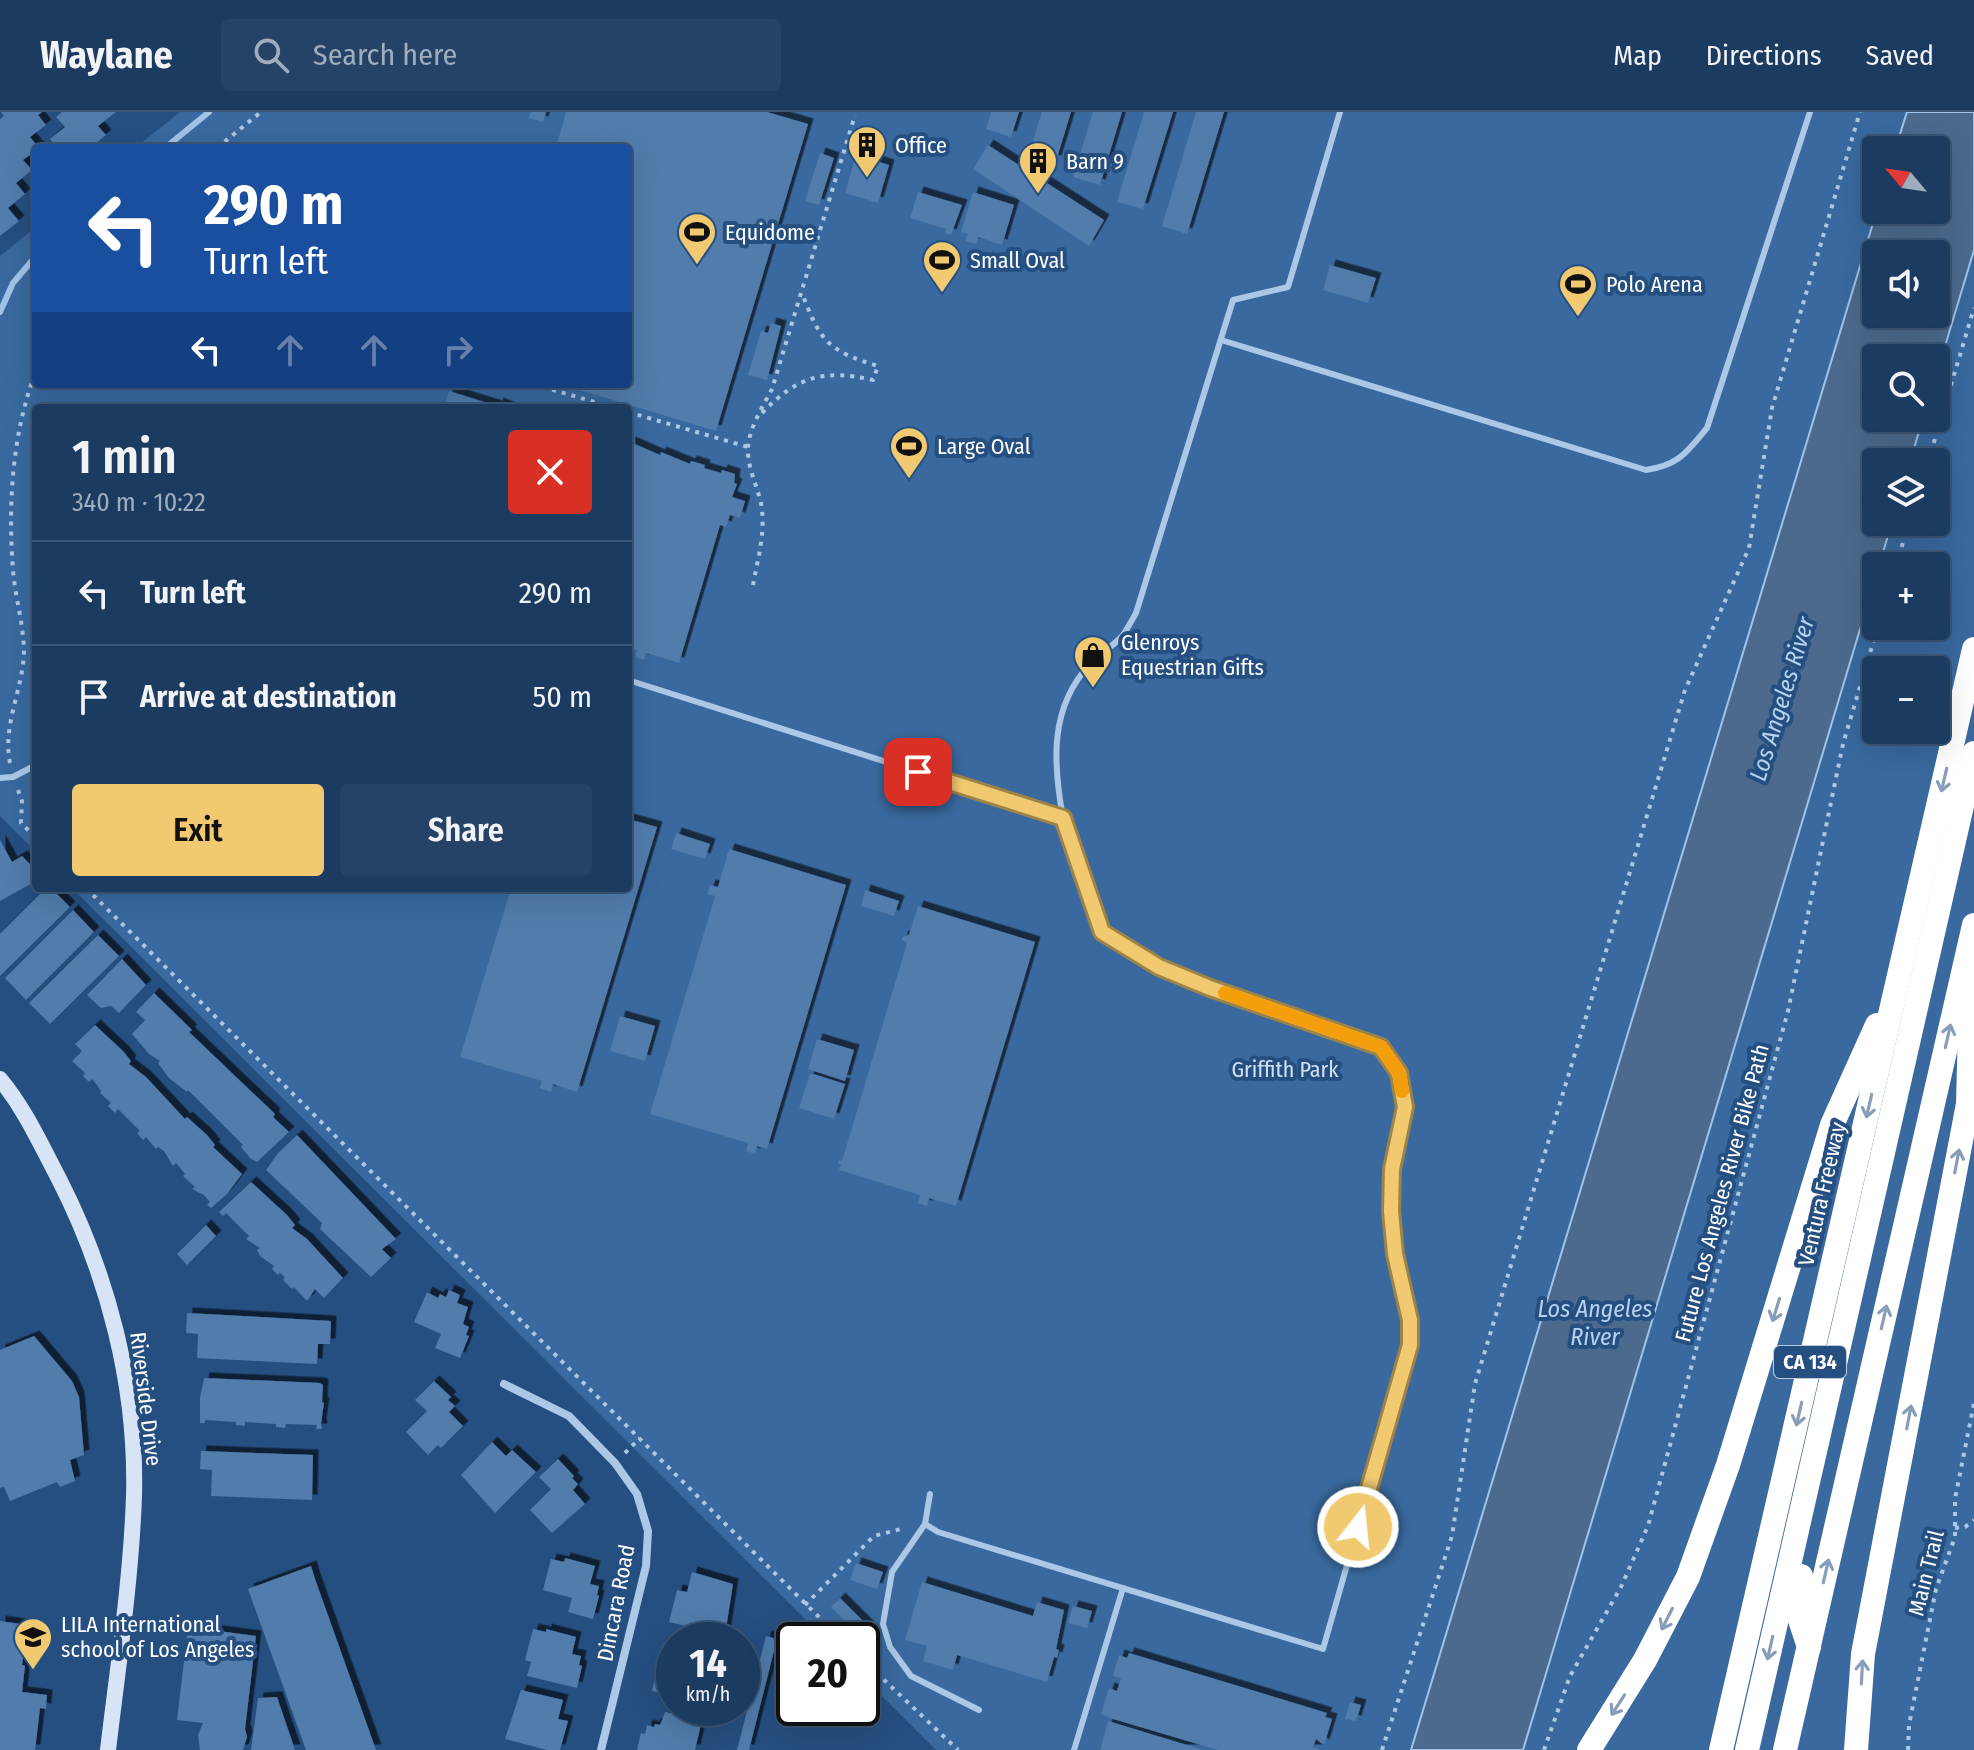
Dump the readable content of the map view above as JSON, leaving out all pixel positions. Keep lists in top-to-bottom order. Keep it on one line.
{"streets":{"highway":["Ventura Freeway","CA 134"],"main road":["Riverside Drive"],"street":["Dincara Road"],"path":["Future Los Angeles River Bike Path","Main Trail"]},"water":["Los Angeles River"],"parks":["Griffith Park"],"places":{"building":["Office","Barn 9"],"sports":["Equidome","Small Oval","Polo Arena","Large Oval"],"shop":["Glenroys Equestrian Gifts"],"school or university":["LILA International school of Los Angeles"]},"north":"top left","page":{"header":"Waylane","search":"Search here","nav":["Map","Directions","Saved"],"map_buttons":["+","−"],"turn":["290 m","Turn left"],"heading":["1 min","340 m · 10:22"],"list":[{"name":"Turn left","value":"290 m"},{"name":"Arrive at destination","value":"50 m"}],"buttons":["Exit","Share"],"speed":"14 km/h","limit":"20"}}
